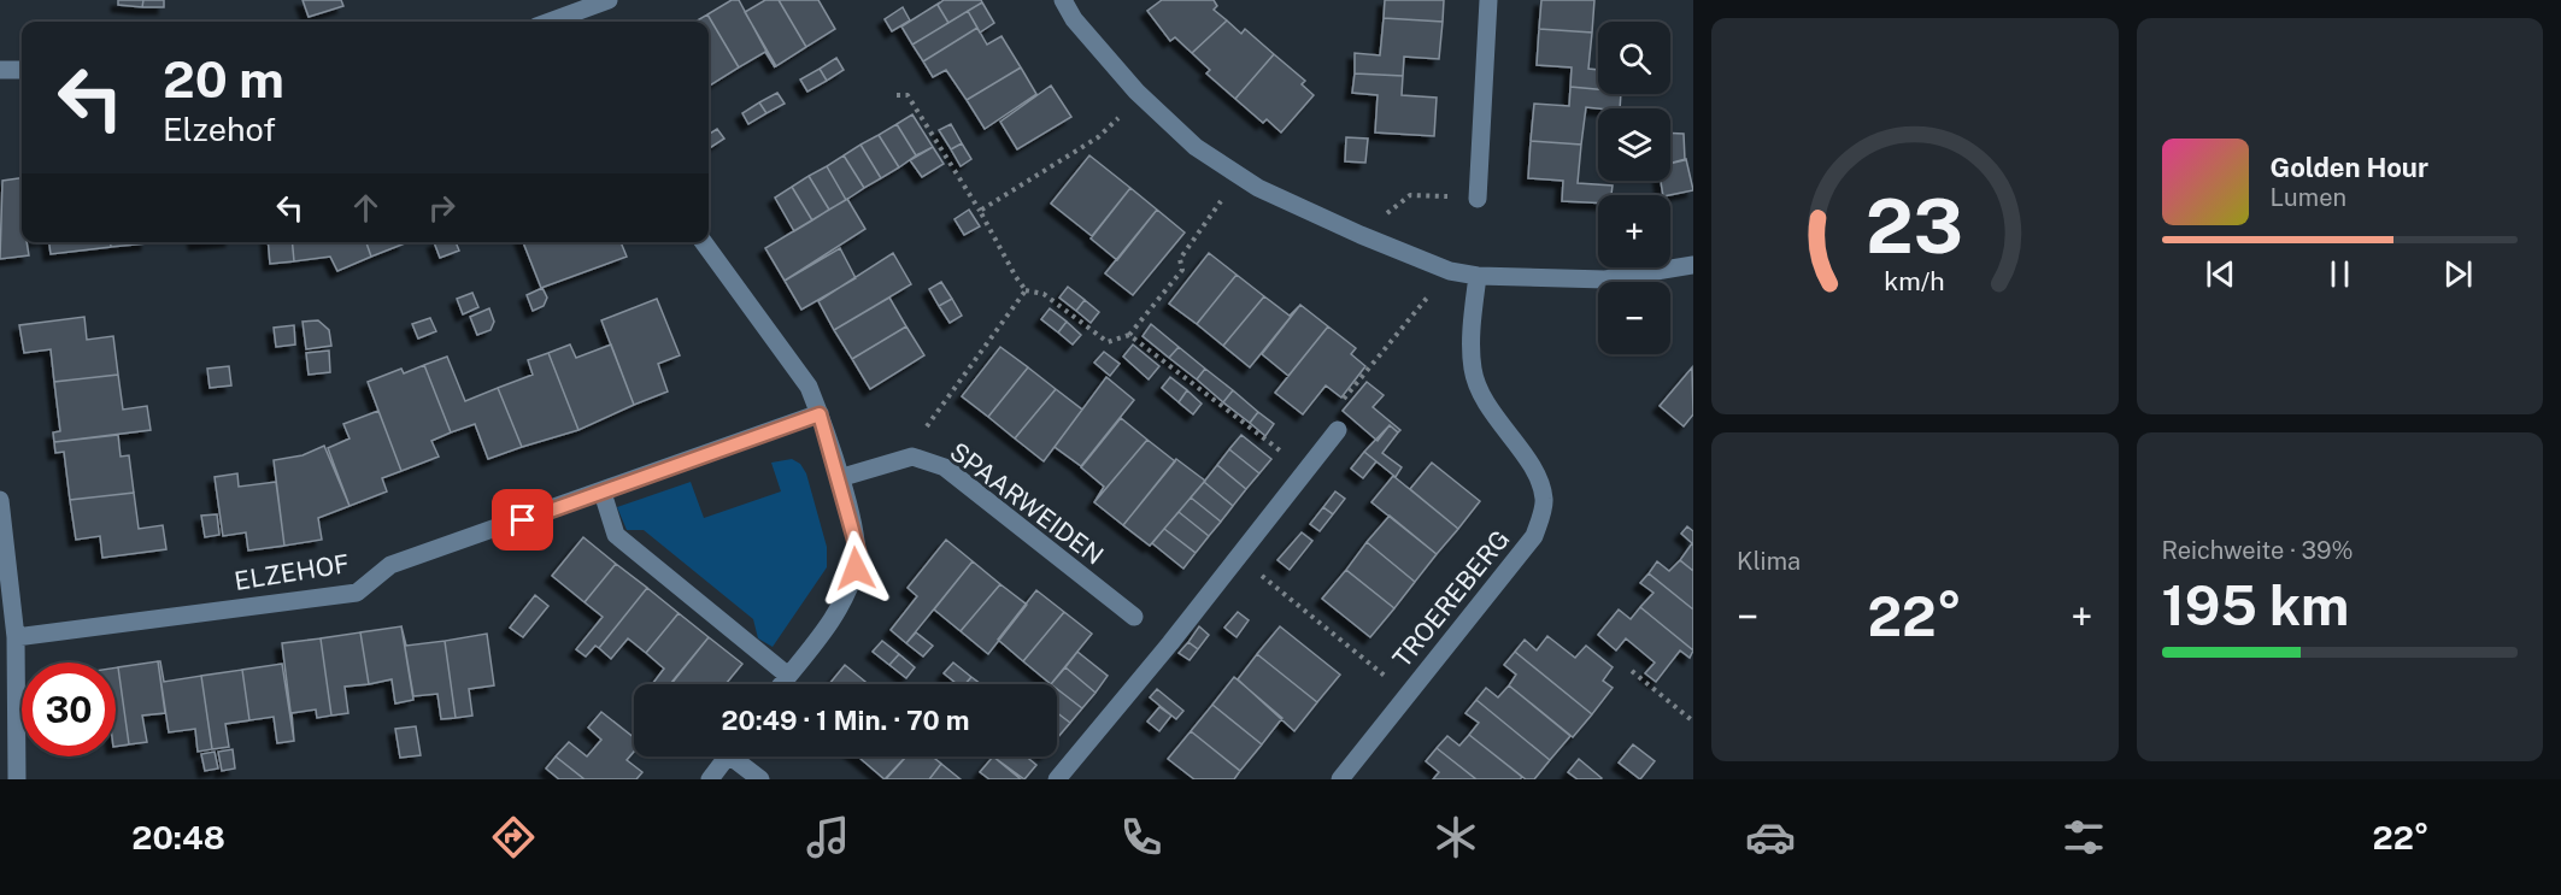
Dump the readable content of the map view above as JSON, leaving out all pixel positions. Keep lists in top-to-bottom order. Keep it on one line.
{"streets":{"street":["SPAARWEIDEN","ELZEHOF","TROEREBERG"]},"page":{"map_buttons":["+","−"],"turn":["20 m","Elzehof"],"song":["Golden Hour","Lumen"],"tile":["Klima",["Reichweite · 39%","195 km"]],"heat":["−","22°","+"],"limit":"30","trip":"20:49 · 1 Min. · 70 m","tabs":["20:48","22°"],"gauge":["23","km/h"]}}
